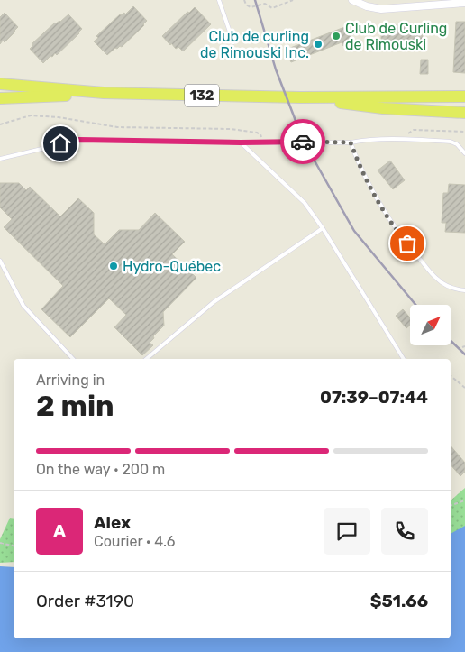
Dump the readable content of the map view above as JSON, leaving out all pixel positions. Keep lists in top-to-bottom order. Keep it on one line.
{"streets":{"main road":["132"]},"places":["Club de Curling de Rimouski","Club de curling de Rimouski Inc.","Hydro-Québec"],"north":"top right","page":{"heading":["2 min","Arriving in","07:39–07:44"],"panel":["Alex","Courier · 4.6","Order #3190","$51.66"],"bar":"On the way · 200 m","round":"A"}}
